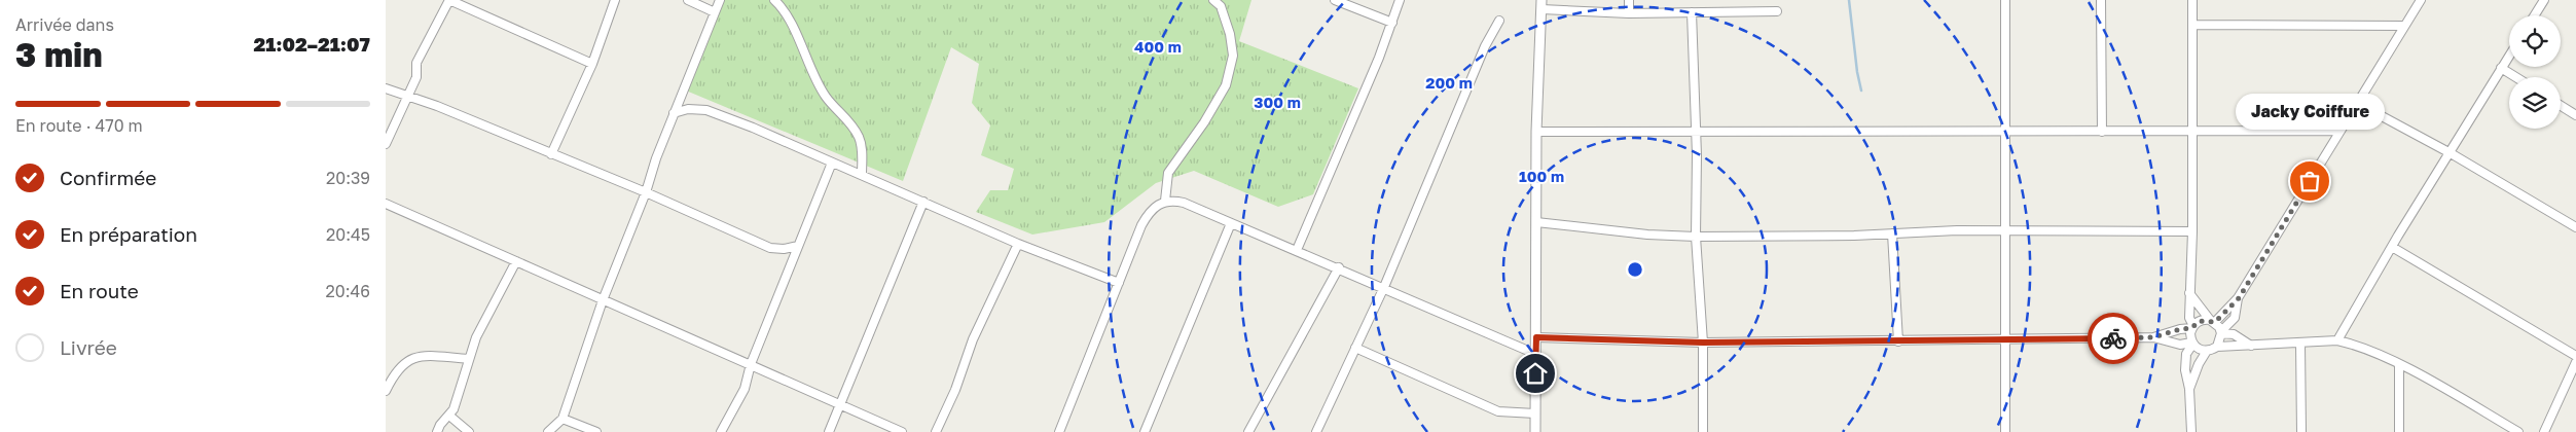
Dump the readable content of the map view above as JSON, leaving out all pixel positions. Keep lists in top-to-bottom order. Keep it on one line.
{"places":["Jacky Coiffure"],"page":{"heading":["3 min","Arrivée dans","21:02–21:07"],"bar":"En route · 470 m","bubble":"Jacky Coiffure","list":[["Confirmée","20:39"],["En préparation","20:45"],["En route","20:46"],"Livrée"]},"rings":["400 m","200 m","300 m","100 m"]}
